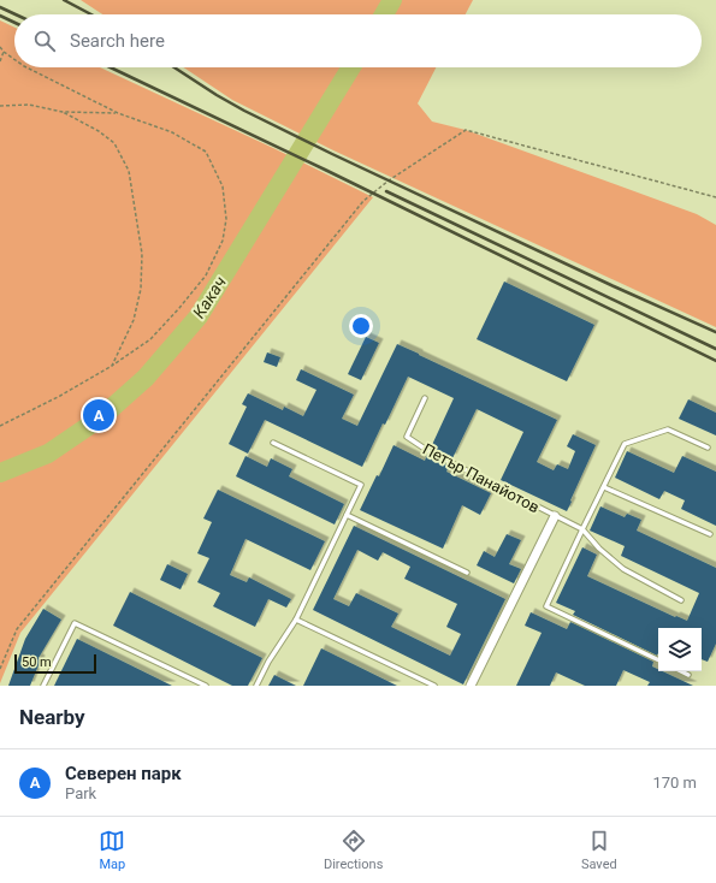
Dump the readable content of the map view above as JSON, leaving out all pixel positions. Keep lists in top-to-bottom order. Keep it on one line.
{"streets":{"street":["Петър Панайотов"]},"water":["Какач"],"scale_bar":"50 m","page":{"search":"Search here","pins":"A","scale":"50 m","heading":"Nearby","list":[{"mark":"A","name":"Северен парк","note":"Park","value":"170 m"}],"nav":["Map","Directions","Saved"]}}
